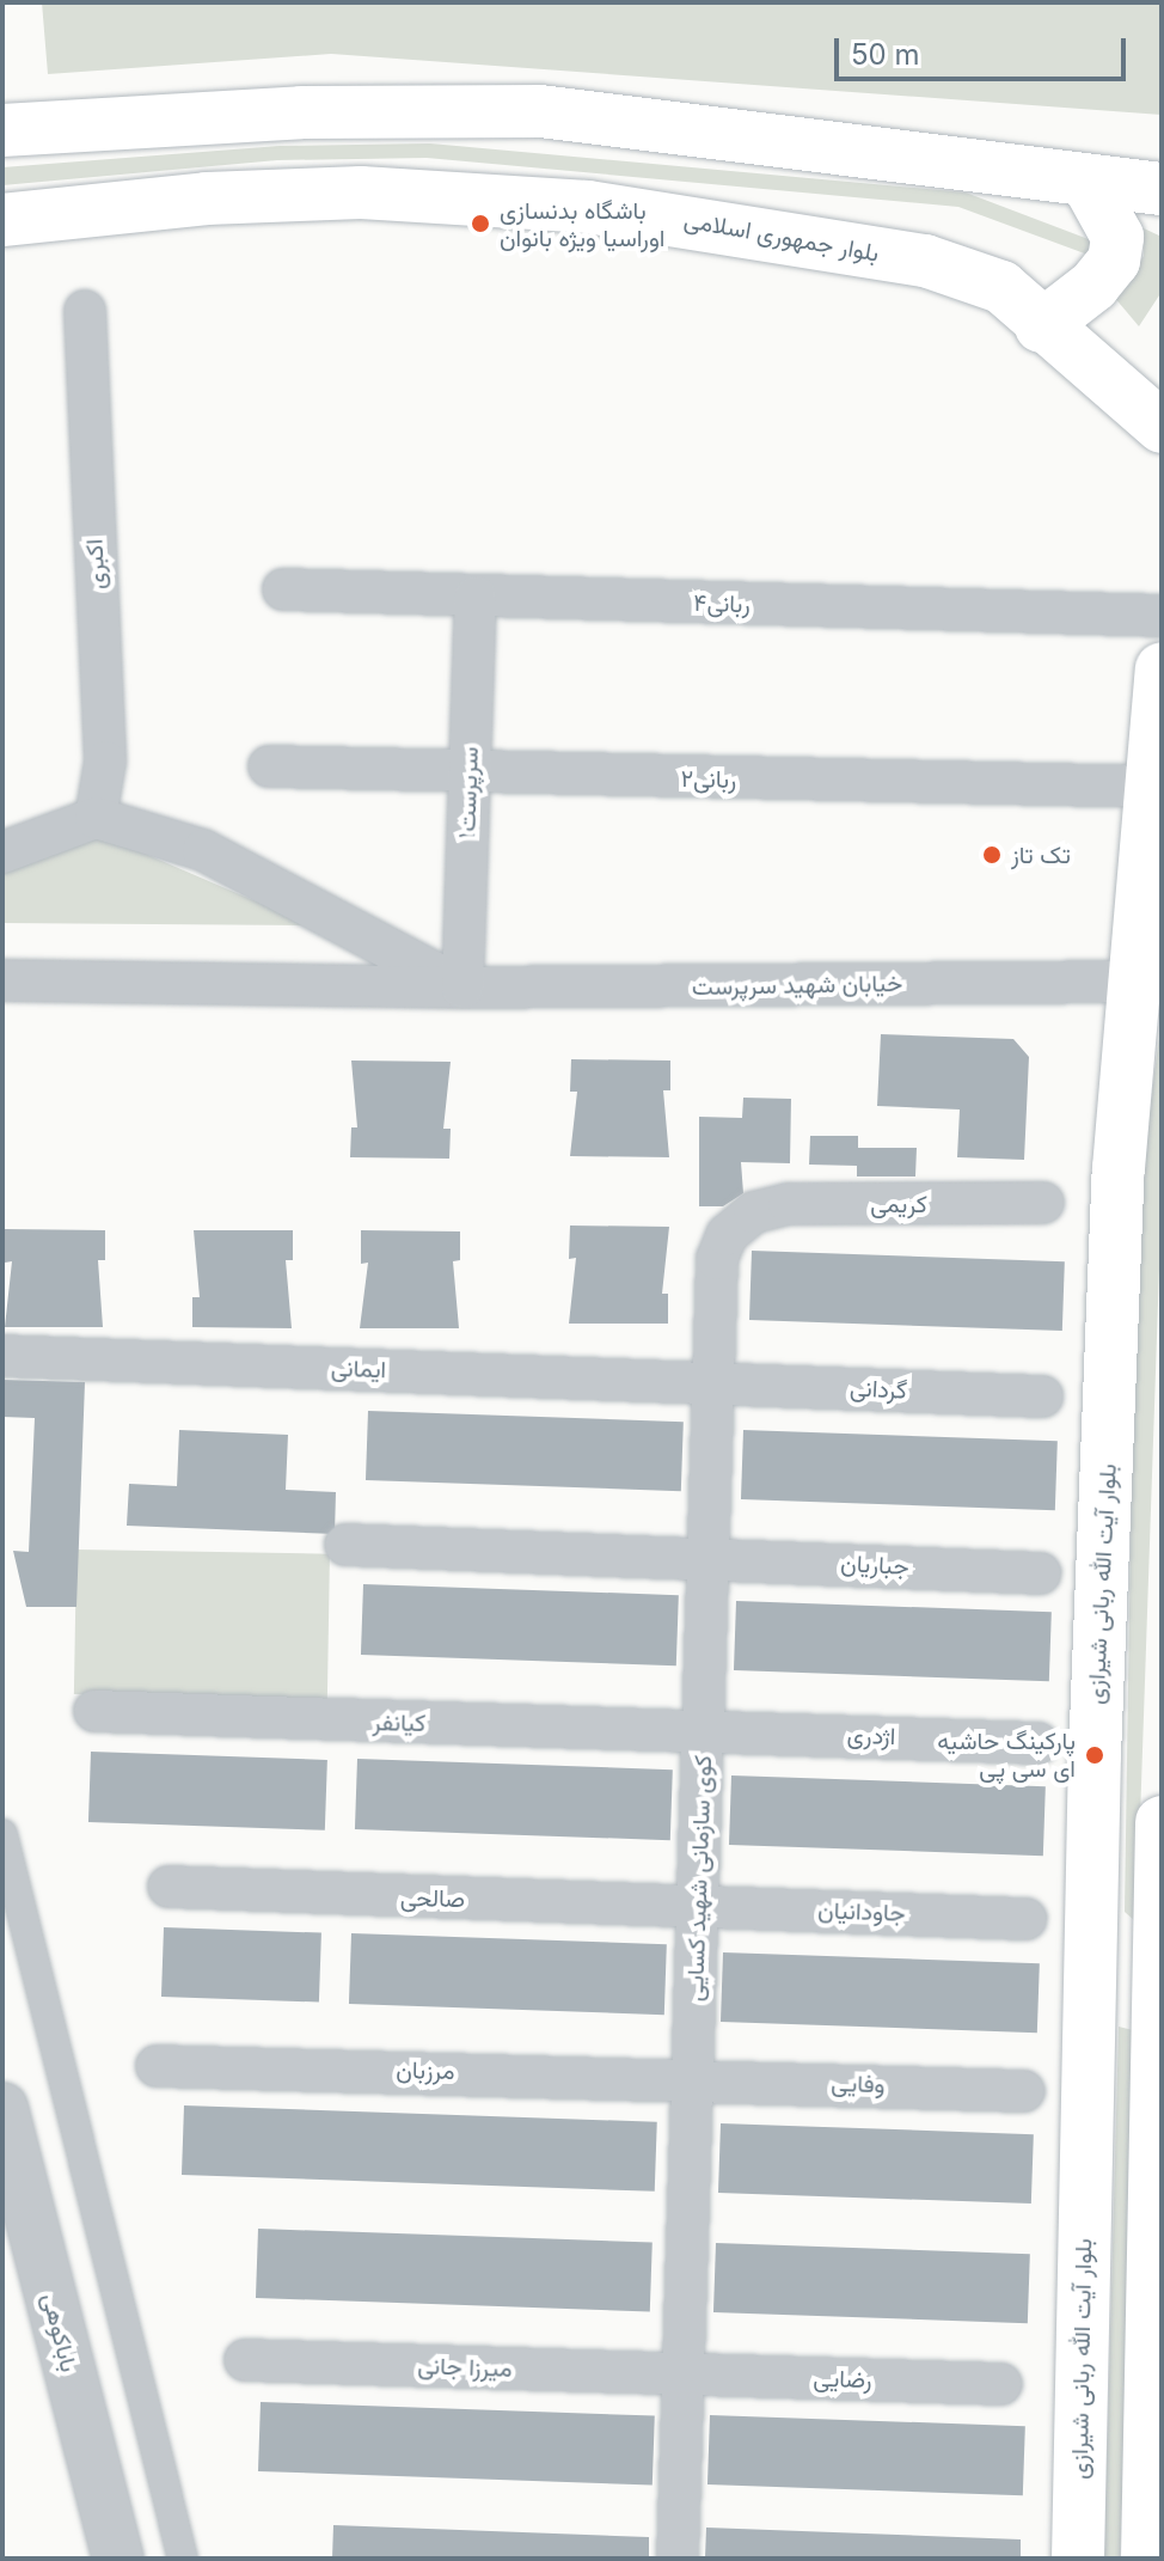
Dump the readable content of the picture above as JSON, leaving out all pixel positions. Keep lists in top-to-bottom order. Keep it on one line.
{"streets":{"main road":["بلوار جمهوری اسلامی","بلوار آیت الله ربانی شیرازی"],"street":["اکبری","ربانی۴","ربانی۲","سرپرست۱","خیابان شهید سرپرست","کریمی","ایمانی","گردانی","جباریان","کیانفر","اژدری","کوی سازمانی شهید کسایی","صالحی","جاودانیان","مرزبان","وفایی","باباکوهی","میرزا جانی","رضایی"]},"crossings":[["اکبری","خیابان شهید سرپرست"],["ربانی۴","سرپرست۱"],["ربانی۲","سرپرست۱"],["ربانی۲","بلوار آیت الله ربانی شیرازی"],["سرپرست۱","خیابان شهید سرپرست"],["خیابان شهید سرپرست","بلوار آیت الله ربانی شیرازی"],["کریمی","کوی سازمانی شهید کسایی"],["ایمانی","گردانی"],["ایمانی","کوی سازمانی شهید کسایی"],["گردانی","کوی سازمانی شهید کسایی"],["جباریان","کوی سازمانی شهید کسایی"],["کیانفر","اژدری"],["کیانفر","کوی سازمانی شهید کسایی"],["اژدری","کوی سازمانی شهید کسایی"],["کوی سازمانی شهید کسایی","صالحی"],["کوی سازمانی شهید کسایی","جاودانیان"],["کوی سازمانی شهید کسایی","مرزبان"],["کوی سازمانی شهید کسایی","وفایی"],["کوی سازمانی شهید کسایی","میرزا جانی"],["کوی سازمانی شهید کسایی","رضایی"],["صالحی","جاودانیان"],["مرزبان","وفایی"],["میرزا جانی","رضایی"]],"places":["باشگاه بدنسازی اوراسیا ویژه بانوان","تک تاز","پارکینگ حاشیه ای سی پی"],"scale_bar":"50 m"}
